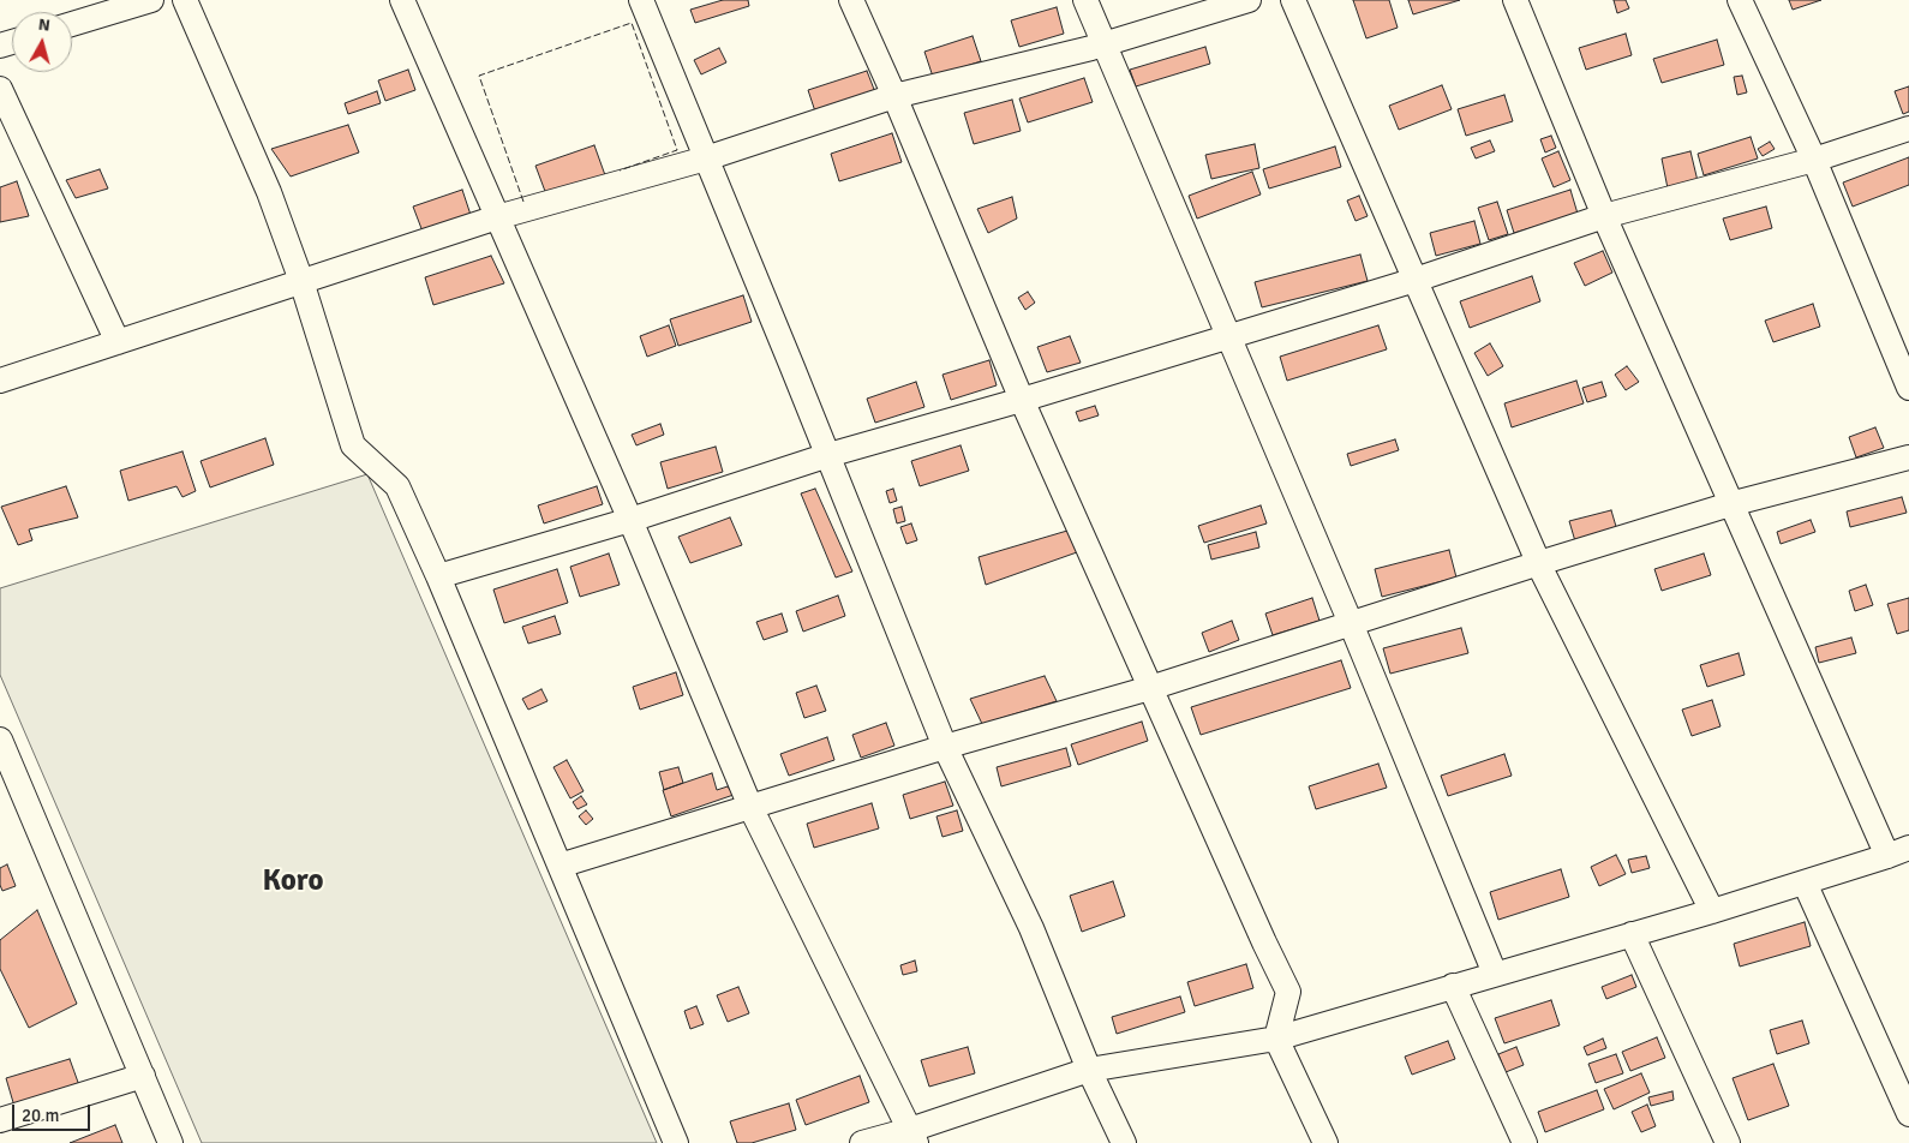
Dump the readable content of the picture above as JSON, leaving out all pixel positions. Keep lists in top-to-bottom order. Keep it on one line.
{"districts":["Koro"],"scale_bar":"20 m","north":"top"}
